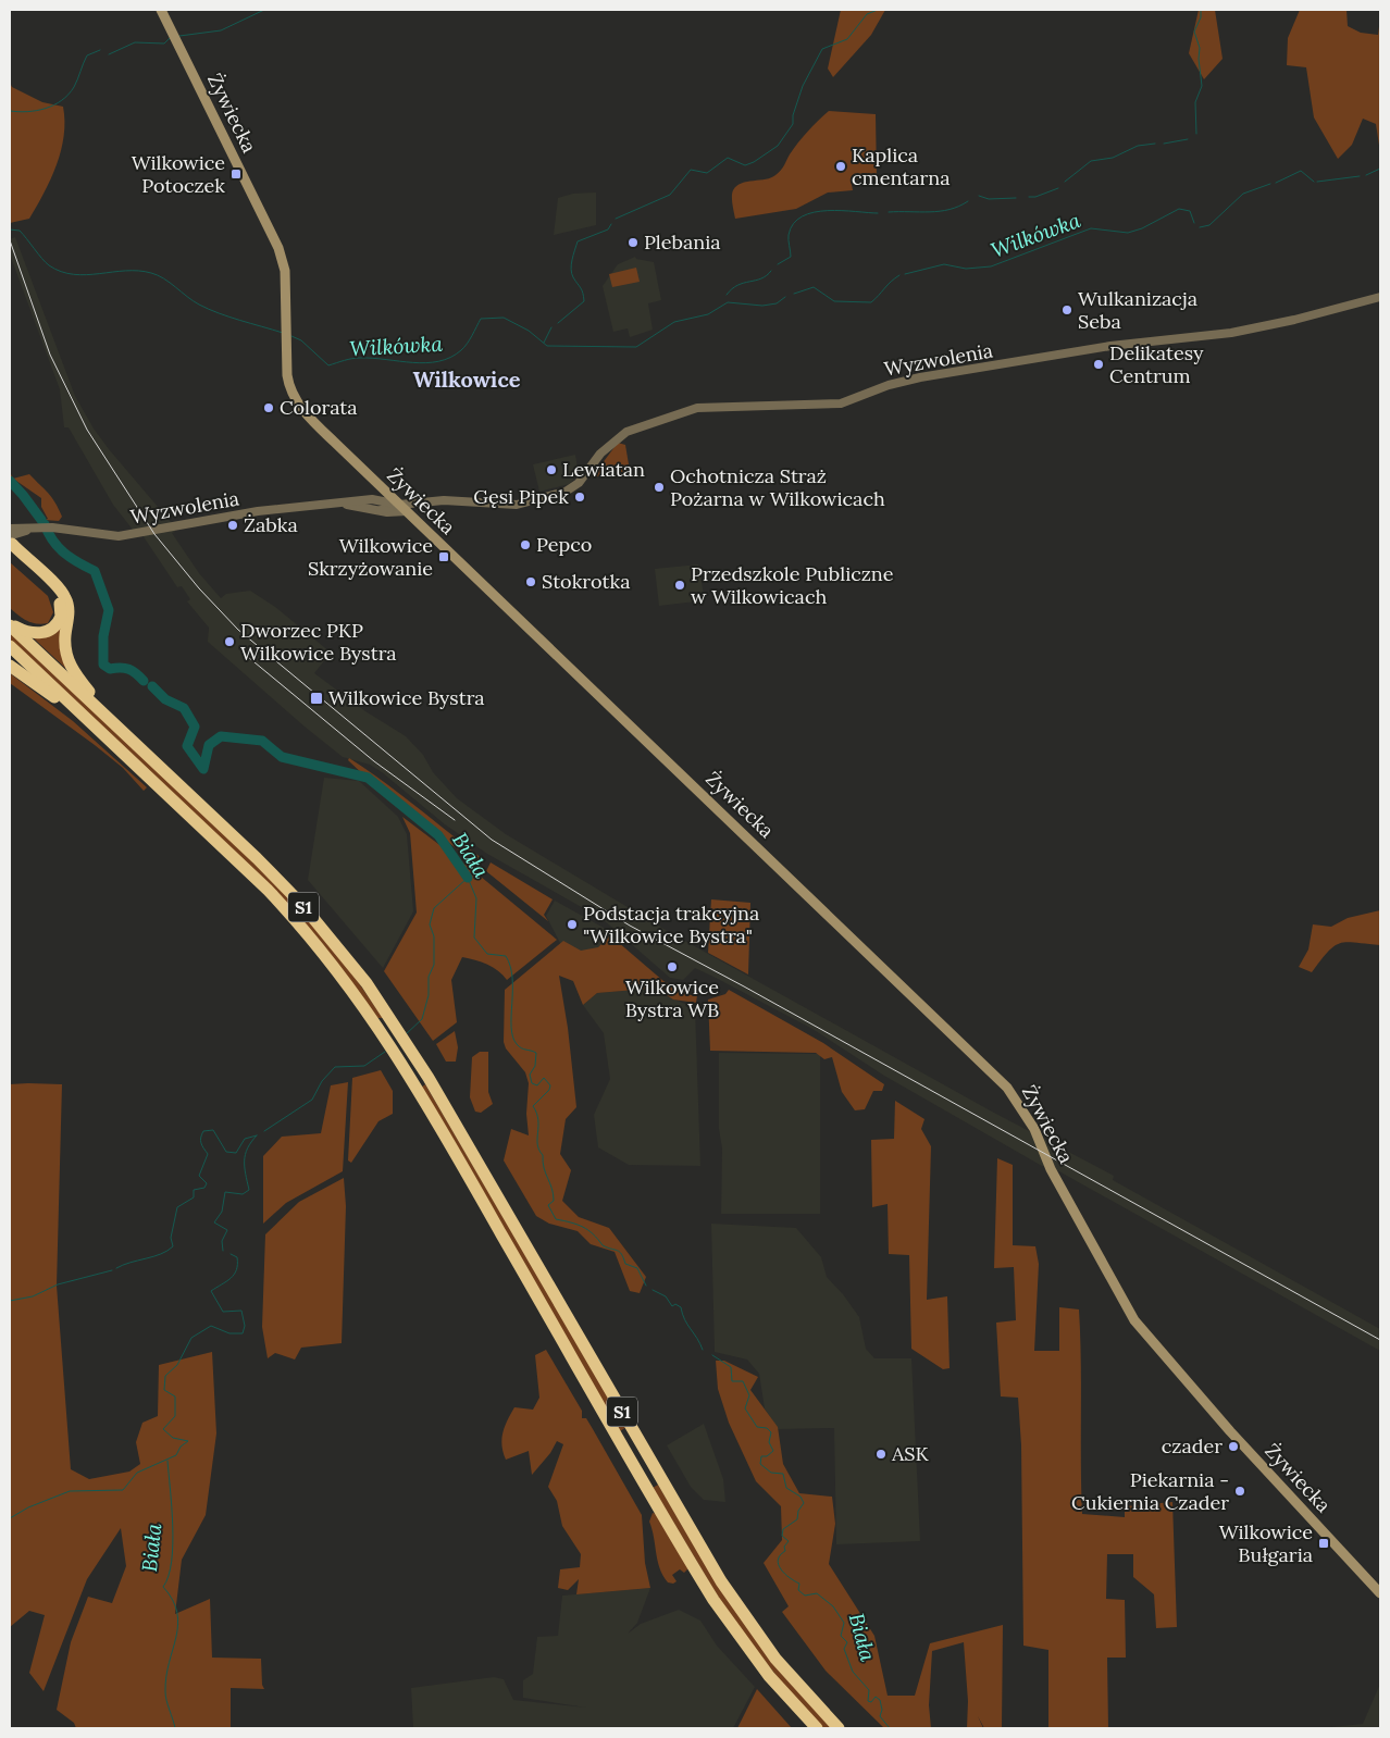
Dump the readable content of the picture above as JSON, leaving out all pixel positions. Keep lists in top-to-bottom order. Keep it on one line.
{"streets":{"highway":["S1"],"main road":["Żywiecka"],"street":["Wyzwolenia"]},"crossings":[["Żywiecka","Wyzwolenia"]],"districts":["Wilkowice"],"water":["Wilkówka","Biała"],"places":{"other":["Kaplica cmentarna","Plebania","Wulkanizacja Seba","Delikatesy Centrum","Colorata","Lewiatan","Ochotnicza Straż Pożarna w Wilkowicach","Gęsi Pipek","Żabka","Pepco","Stokrotka","Przedszkole Publiczne w Wilkowicach","Dworzec PKP Wilkowice Bystra","Podstacja trakcyjna \"Wilkowice Bystra\"","Wilkowice Bystra WB","czader","ASK","Piekarnia - Cukiernia Czader"],"transit":["Wilkowice Potoczek","Wilkowice Skrzyżowanie","Wilkowice Bystra","Wilkowice Bułgaria"]}}
